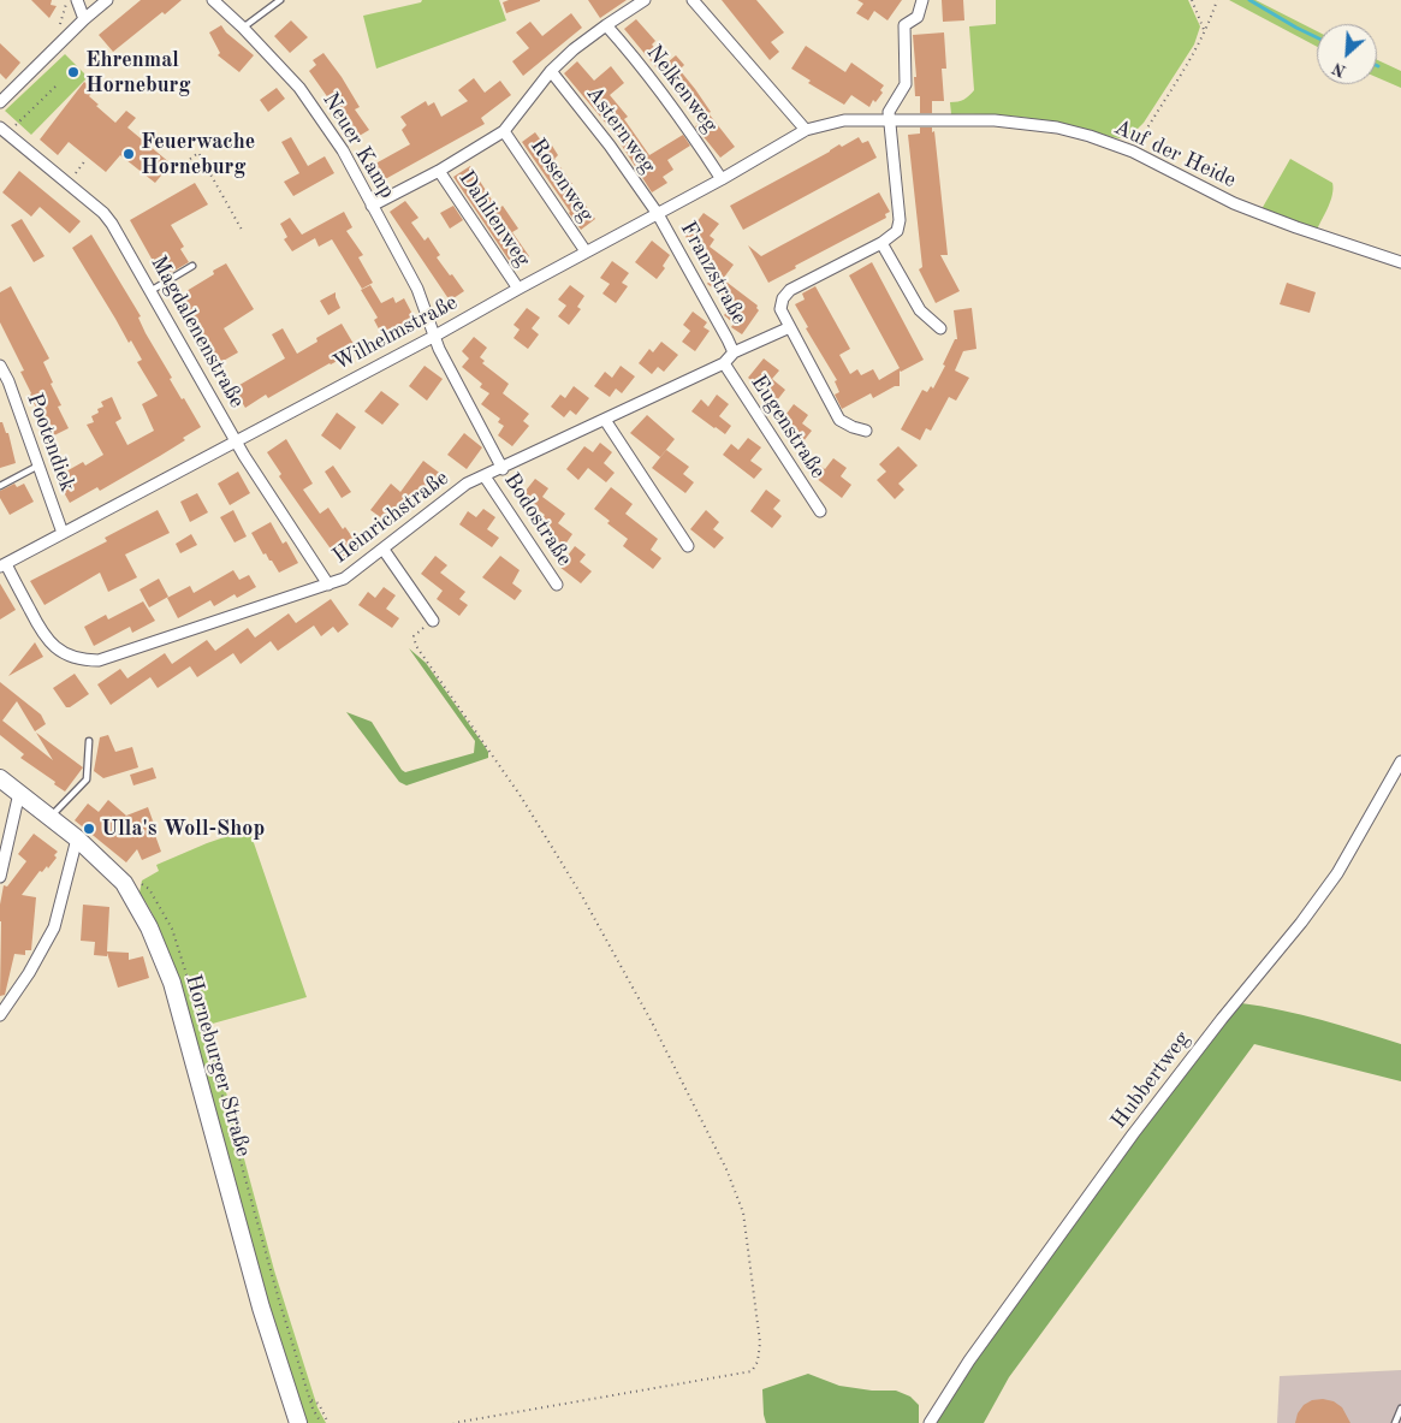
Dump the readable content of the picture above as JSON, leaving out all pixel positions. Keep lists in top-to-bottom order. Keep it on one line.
{"streets":{"street":["Nelkenweg","Asternweg","Neuer Kamp","Auf der Heide","Rosenweg","Dahlienweg","Franzstraße","Magdalenenstraße","Wilhelmstraße","Eugenstraße","Pootendiek","Heinrichstraße","Bodostraße","Horneburger Straße","Hubbertweg"]},"crossings":[["Nelkenweg","Wilhelmstraße"],["Asternweg","Franzstraße"],["Asternweg","Wilhelmstraße"],["Neuer Kamp","Wilhelmstraße"],["Neuer Kamp","Heinrichstraße"],["Auf der Heide","Wilhelmstraße"],["Rosenweg","Wilhelmstraße"],["Dahlienweg","Wilhelmstraße"],["Franzstraße","Wilhelmstraße"],["Franzstraße","Heinrichstraße"],["Magdalenenstraße","Wilhelmstraße"],["Magdalenenstraße","Heinrichstraße"],["Wilhelmstraße","Pootendiek"],["Wilhelmstraße","Heinrichstraße"],["Eugenstraße","Heinrichstraße"],["Heinrichstraße","Bodostraße"]],"places":["Ehrenmal Horneburg","Feuerwache Horneburg","Ulla's Woll-Shop"],"north":"bottom left"}
